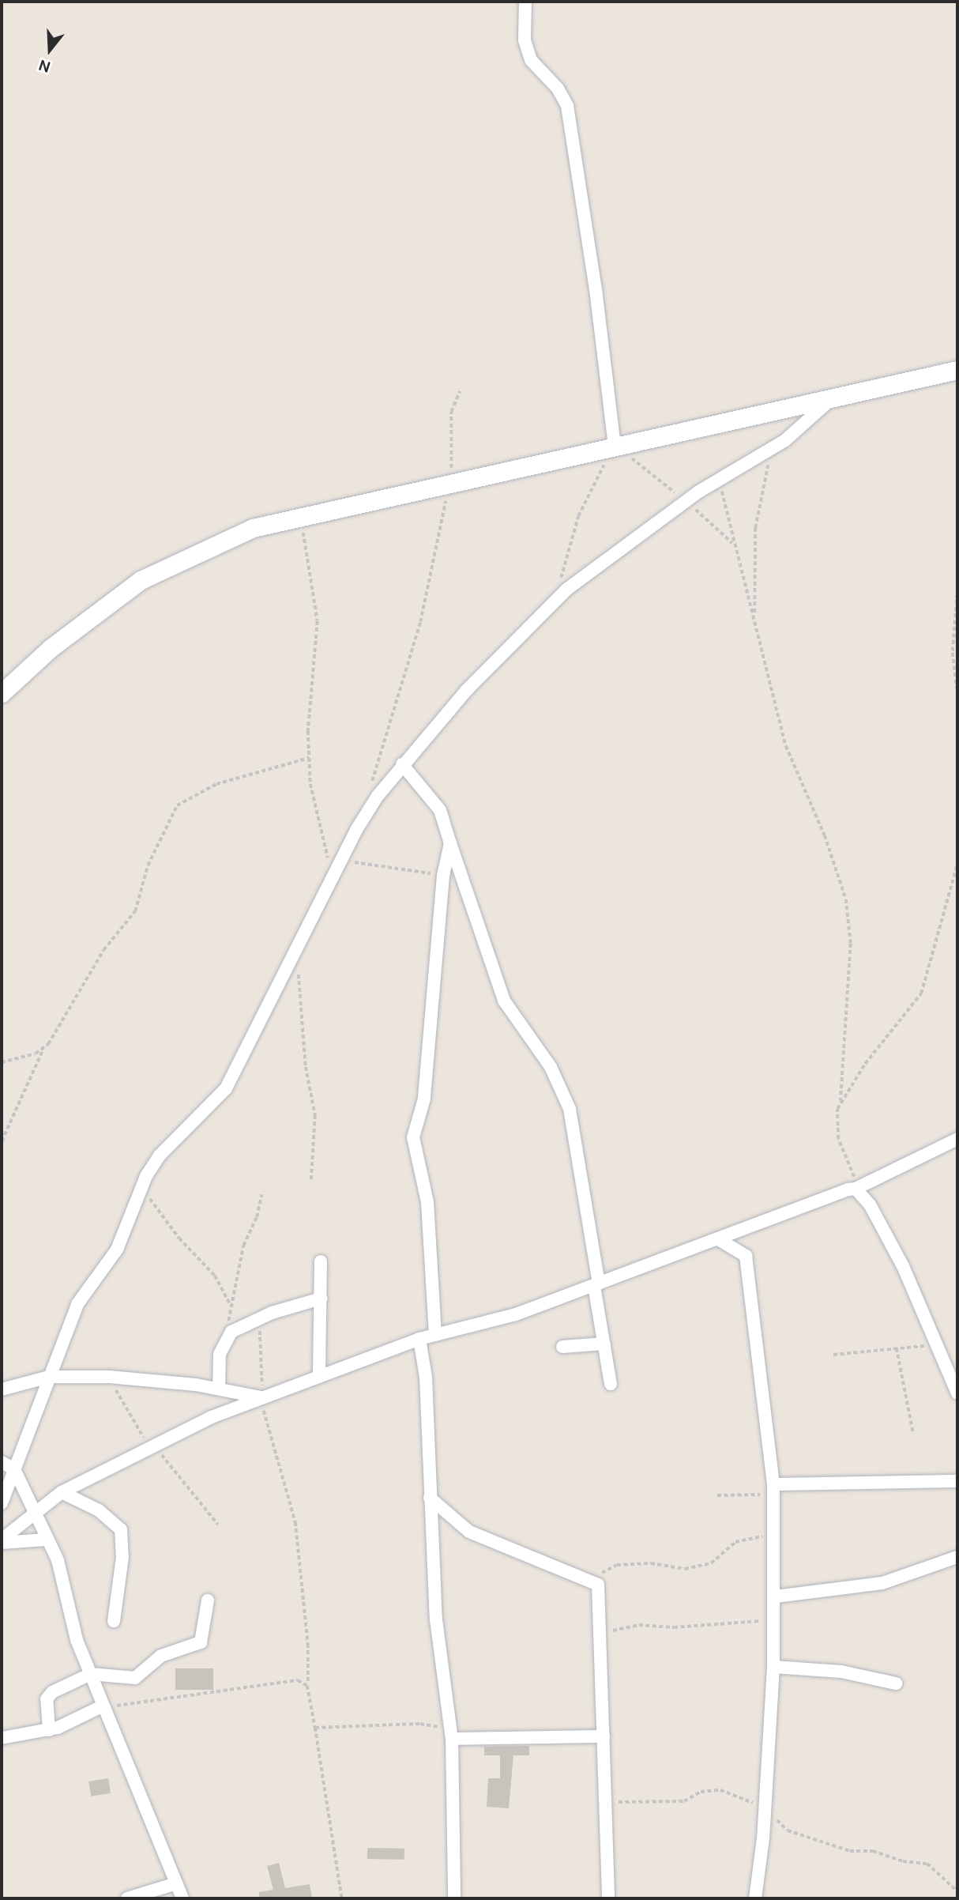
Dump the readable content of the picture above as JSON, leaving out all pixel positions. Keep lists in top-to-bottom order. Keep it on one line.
{"north":"bottom"}
